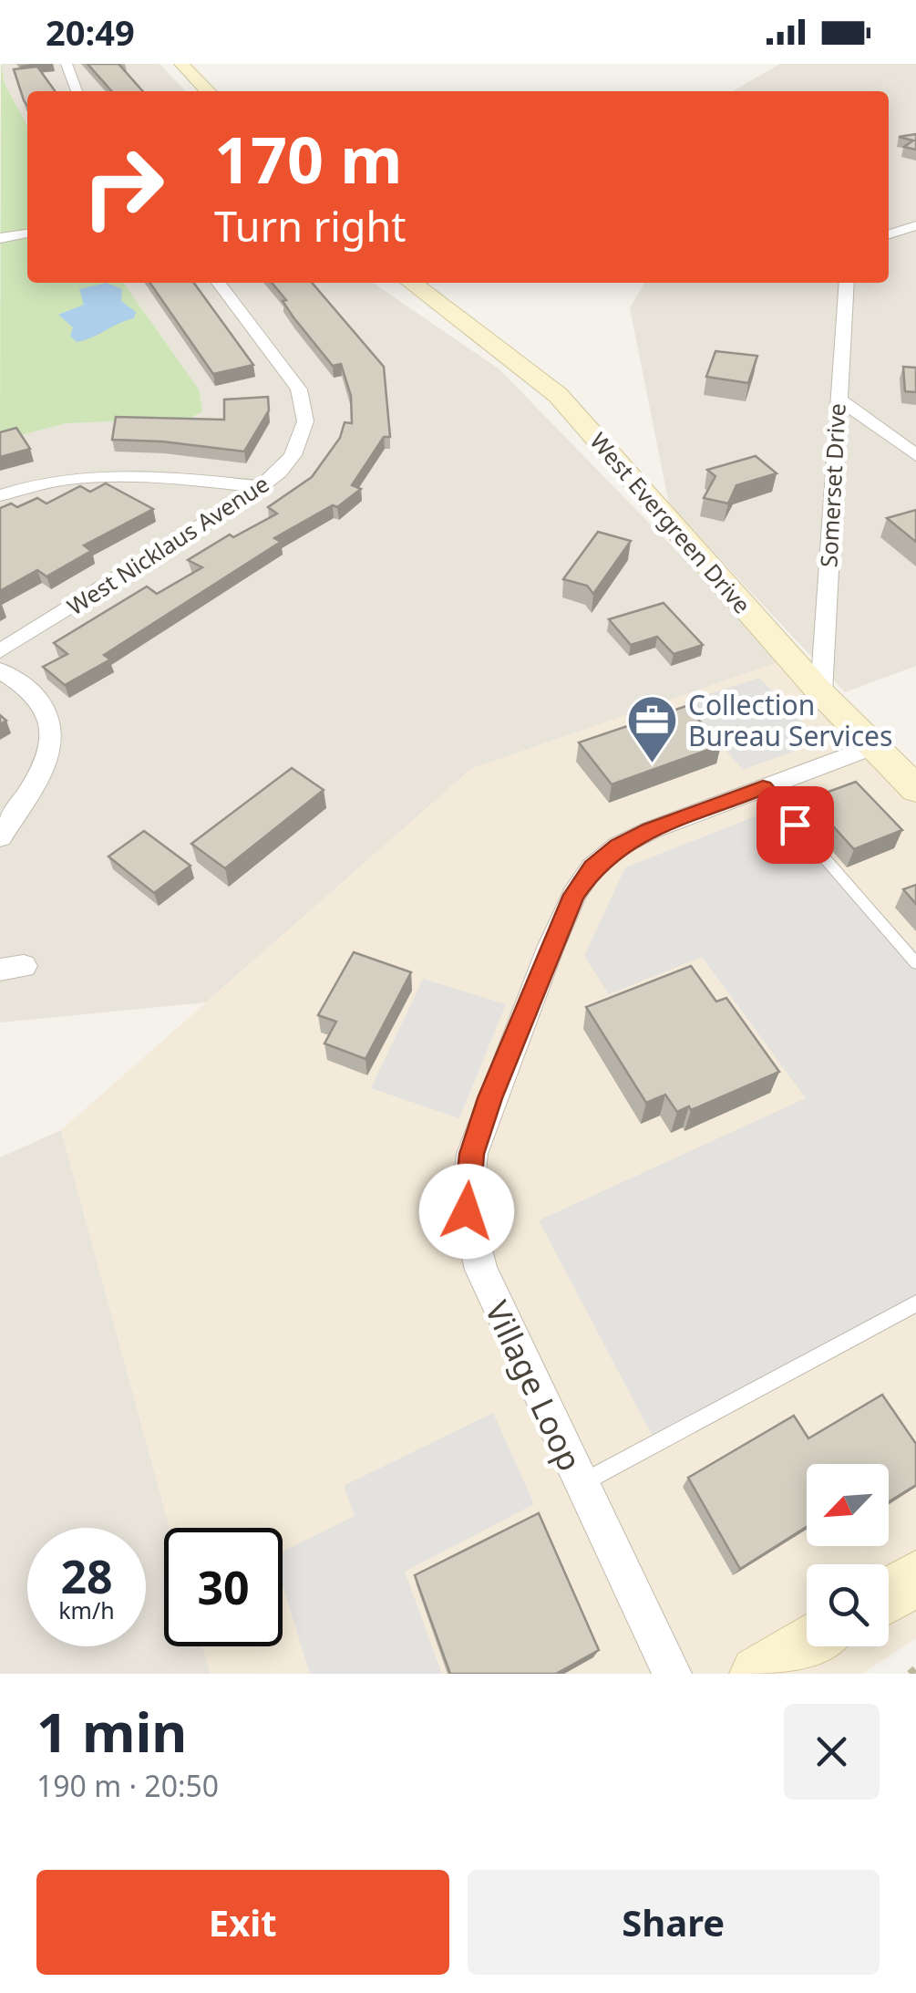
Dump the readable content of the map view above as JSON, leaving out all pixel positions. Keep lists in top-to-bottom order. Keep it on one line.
{"streets":{"street":["Somerset Drive","West Evergreen Drive","West Nicklaus Avenue","Village Loop"]},"crossings":[["Somerset Drive","West Evergreen Drive"],["West Evergreen Drive","Village Loop"]],"places":{"office":["Collection Bureau Services"]},"north":"bottom left","page":{"status":"20:49","turn":["170 m","Turn right"],"speed":"28 km/h","limit":"30","heading":["1 min","190 m · 20:50"],"buttons":["Exit","Share"]}}
